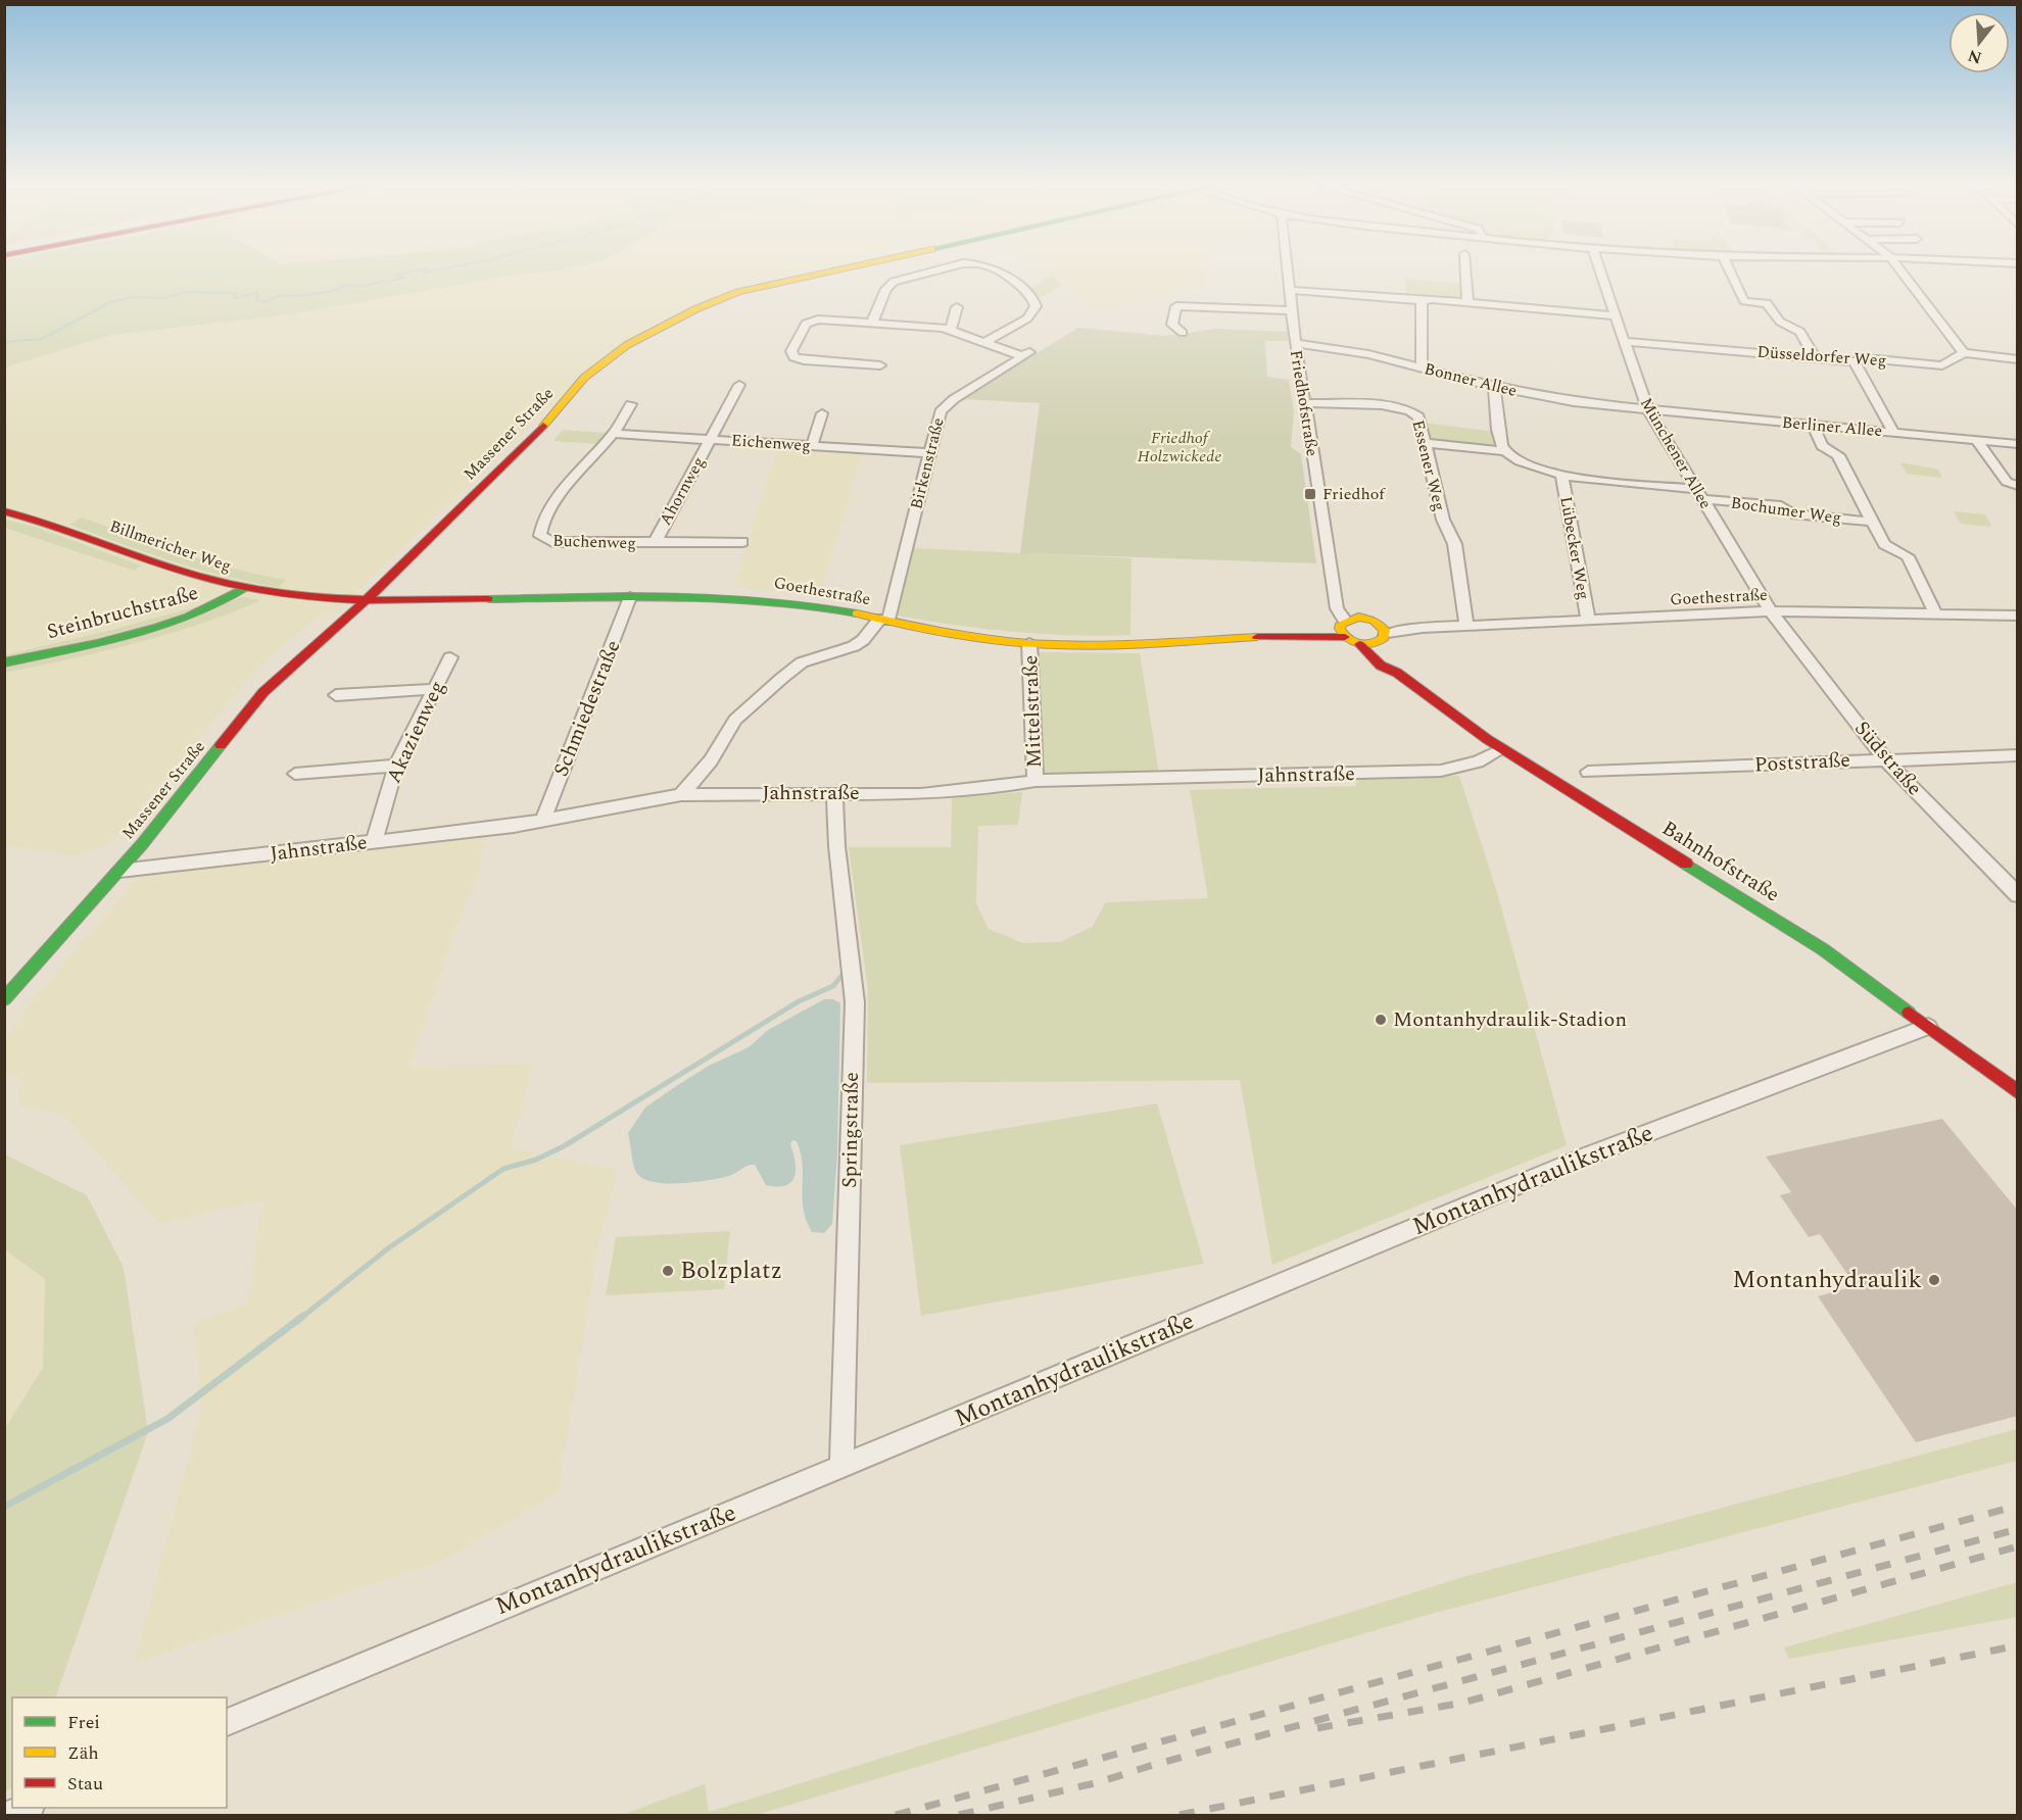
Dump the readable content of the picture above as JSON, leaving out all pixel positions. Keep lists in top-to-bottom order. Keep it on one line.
{"streets":{"main road":["Massener Straße","Billmericher Weg","Goethestraße","Steinbruchstraße","Bahnhofstraße"],"street":["Düsseldorfer Weg","Bonner Allee","Friedhofstraße","Berliner Allee","Eichenweg","Münchener Allee","Birkenstraße","Essener Weg","Ahornweg","Bochumer Weg","Buchenweg","Lübecker Weg","Schmiedestraße","Mittelstraße","Akazienweg","Südstraße","Poststraße","Jahnstraße","Springstraße","Montanhydraulikstraße"]},"crossings":[["Düsseldorfer Weg","Münchener Allee"],["Bonner Allee","Friedhofstraße"],["Bonner Allee","Berliner Allee"],["Bonner Allee","Münchener Allee"],["Friedhofstraße","Essener Weg"],["Friedhofstraße","Goethestraße"],["Berliner Allee","Münchener Allee"],["Massener Straße","Billmericher Weg"],["Massener Straße","Goethestraße"],["Massener Straße","Jahnstraße"],["Eichenweg","Birkenstraße"],["Eichenweg","Ahornweg"],["Eichenweg","Buchenweg"],["Münchener Allee","Bochumer Weg"],["Münchener Allee","Goethestraße"],["Münchener Allee","Südstraße"],["Birkenstraße","Goethestraße"],["Essener Weg","Goethestraße"],["Ahornweg","Buchenweg"],["Bochumer Weg","Lübecker Weg"],["Billmericher Weg","Goethestraße"],["Billmericher Weg","Steinbruchstraße"],["Lübecker Weg","Goethestraße"],["Goethestraße","Schmiedestraße"],["Goethestraße","Mittelstraße"],["Goethestraße","Südstraße"],["Goethestraße","Bahnhofstraße"],["Schmiedestraße","Jahnstraße"],["Mittelstraße","Jahnstraße"],["Akazienweg","Jahnstraße"],["Südstraße","Poststraße"],["Jahnstraße","Bahnhofstraße"],["Jahnstraße","Springstraße"],["Bahnhofstraße","Montanhydraulikstraße"],["Springstraße","Montanhydraulikstraße"]],"parks":["Friedhof Holzwickede"],"places":{"transit":["Friedhof"],"other":["Montanhydraulik-Stadion","Bolzplatz","Montanhydraulik"]},"legend":["Frei","Zäh","Stau"],"north":"bottom"}
